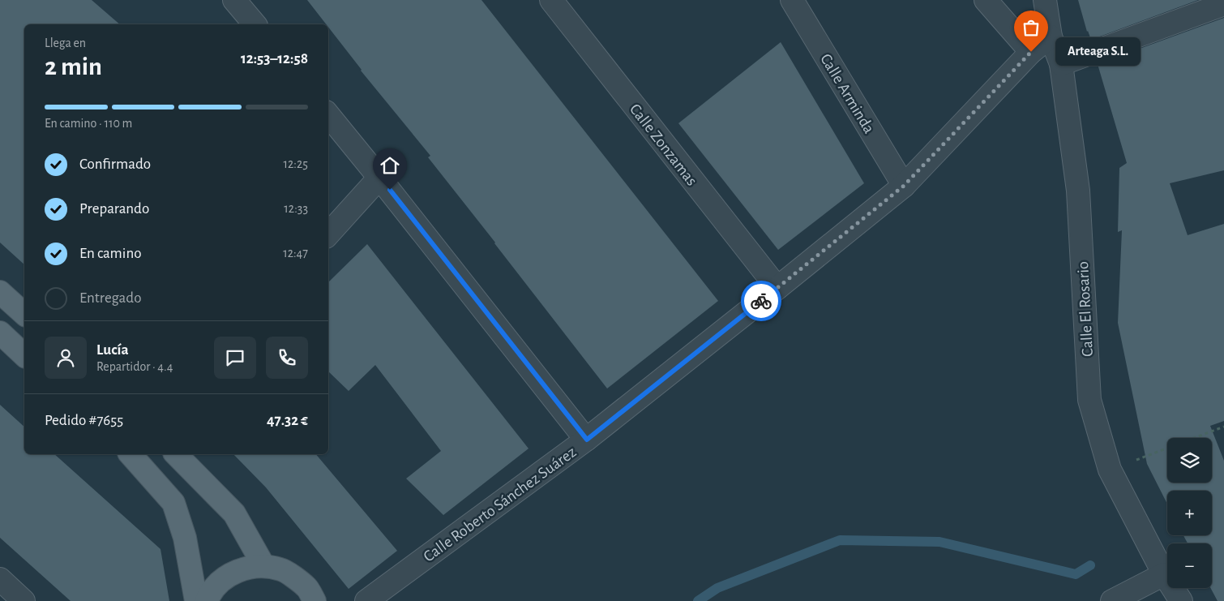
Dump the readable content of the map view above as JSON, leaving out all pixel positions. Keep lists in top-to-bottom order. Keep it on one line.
{"streets":{"street":["Calle Arminda","Calle Zonzamas","Calle El Rosario","Calle Roberto Sánchez Suárez"]},"crossings":[["Calle Arminda","Calle Roberto Sánchez Suárez"],["Calle Zonzamas","Calle Roberto Sánchez Suárez"],["Calle El Rosario","Calle Roberto Sánchez Suárez"]],"places":["Arteaga S.L."],"page":{"heading":["2 min","Llega en","12:53–12:58"],"panel":["Lucía","Repartidor · 4.4","Pedido #7655","47.32 €"],"bubble":"Arteaga S.L.","bar":"En camino · 110 m","list":[["Confirmado","12:25"],["Preparando","12:33"],["En camino","12:47"],"Entregado"],"map_buttons":["+","−"]}}
